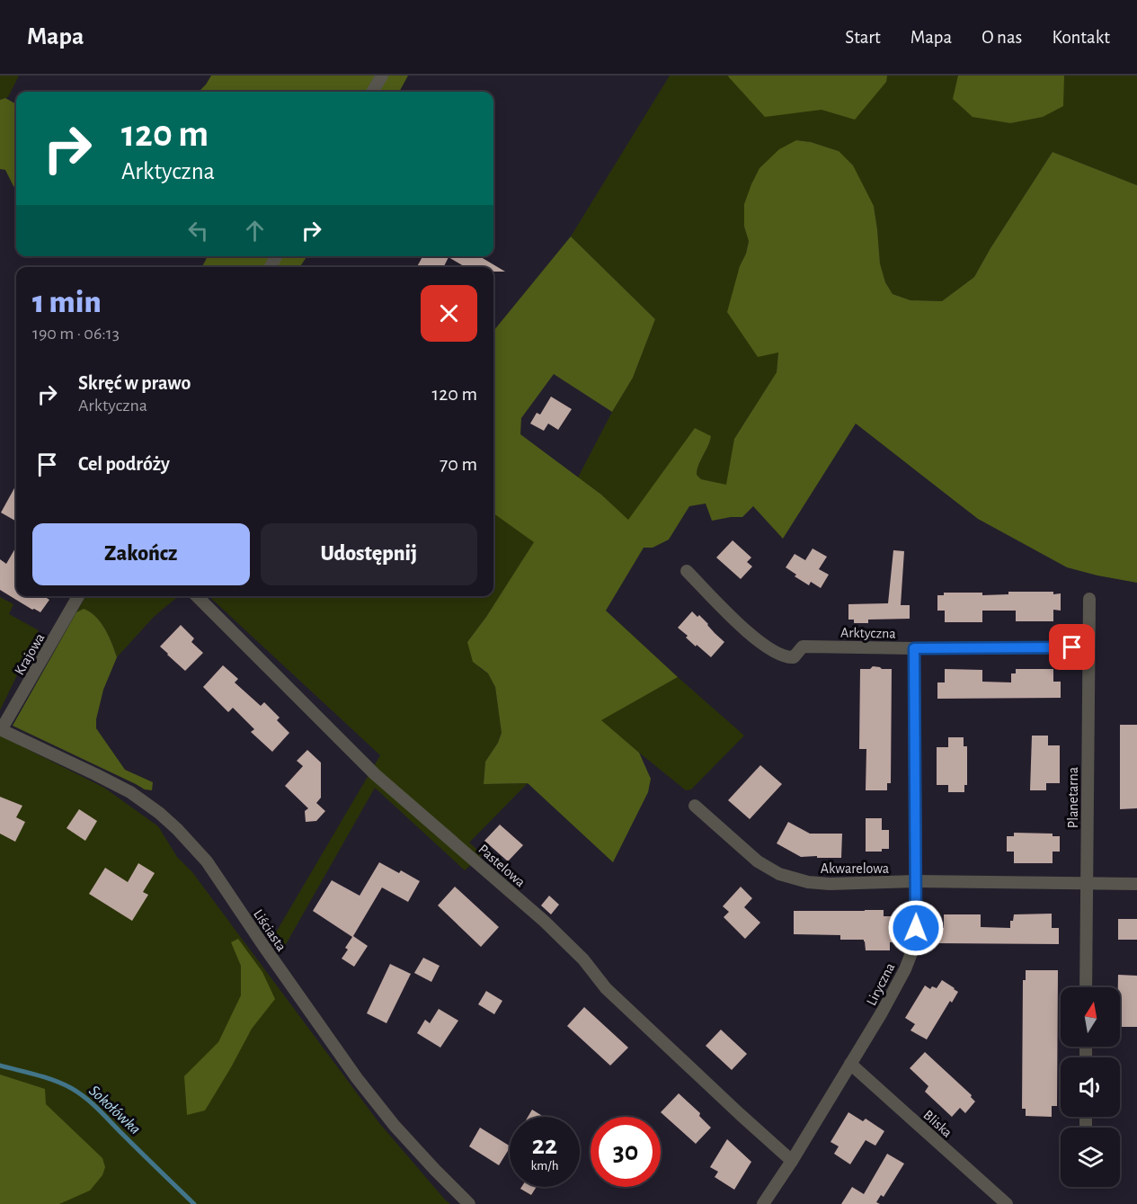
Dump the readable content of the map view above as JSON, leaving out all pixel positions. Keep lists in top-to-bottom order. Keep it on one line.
{"streets":{"street":["Arktyczna","Krajowa","Planetarna","Pastelowa","Akwarelowa","Liściasta","Liryczna","Bliska"]},"crossings":[["Arktyczna","Planetarna"],["Arktyczna","Liryczna"],["Krajowa","Liściasta"],["Planetarna","Akwarelowa"],["Pastelowa","Liryczna"],["Akwarelowa","Liryczna"],["Liryczna","Bliska"]],"water":["Sokołówka"],"north":"top","page":{"header":"Mapa","nav":["Start","Mapa","O nas","Kontakt"],"turn":["120 m","Arktyczna"],"heading":["1 min","190 m · 06:13"],"list":[{"name":"Skręć w prawo","note":"Arktyczna","value":"120 m"},{"name":"Cel podróży","value":"70 m"}],"buttons":["Zakończ","Udostępnij"],"speed":"22 km/h","limit":"30"}}
